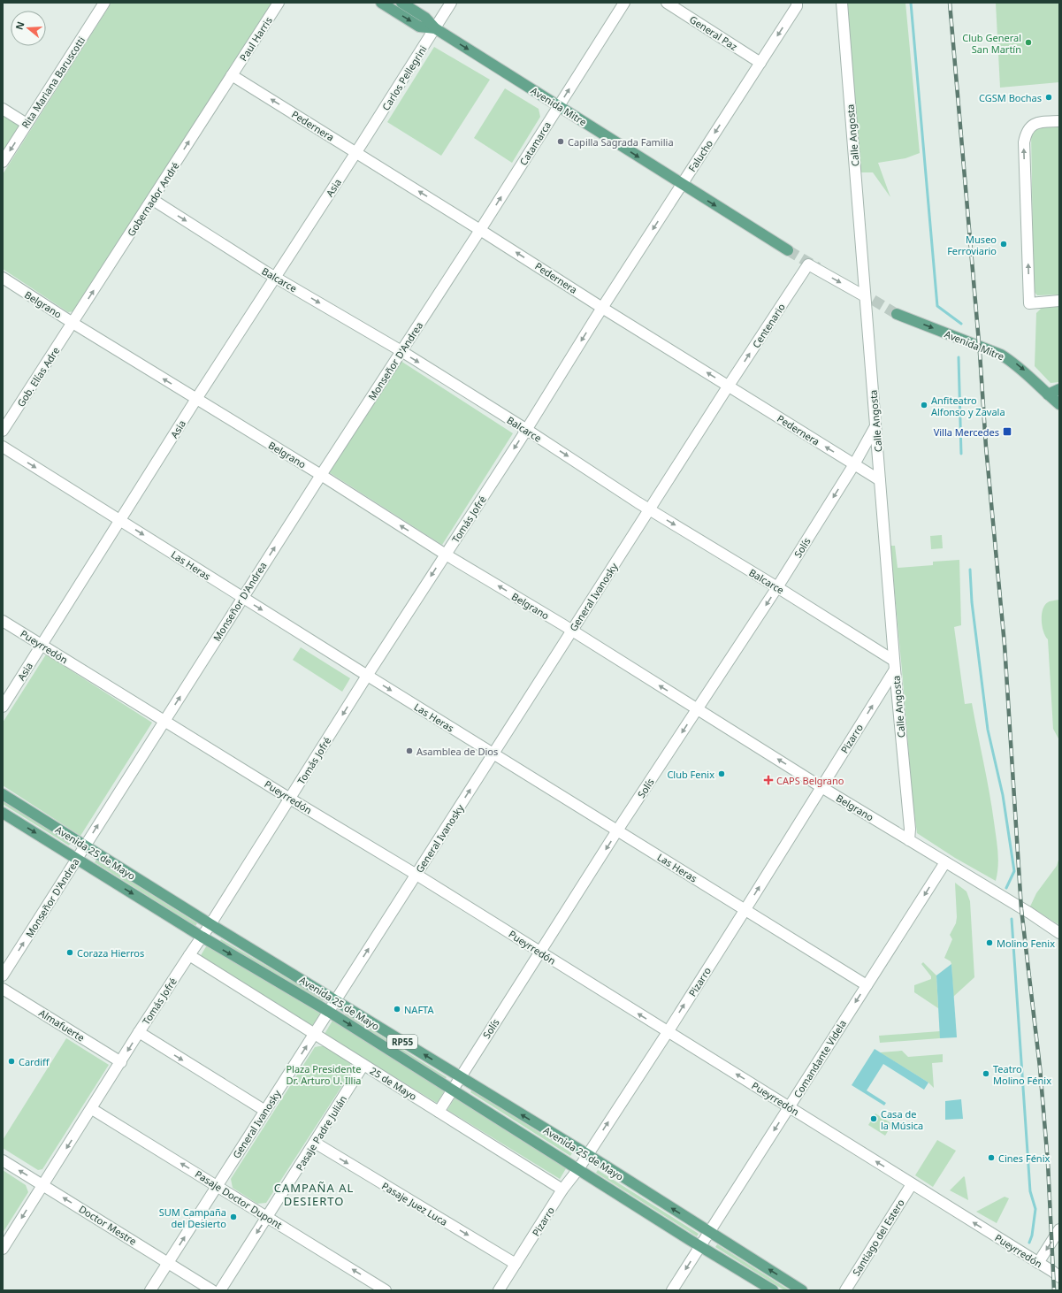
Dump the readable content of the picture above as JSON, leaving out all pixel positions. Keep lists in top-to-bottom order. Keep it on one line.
{"streets":{"main road":["Avenida Mitre","Avenida 25 de Mayo","RP55"],"street":["General Paz","Paul Harris","Carlos Pellegrini","Rita Mariana Baruscotti","Pedernera","Calle Angosta","Catamarca","Falucho","Asia","Gobernador André","Balcarce","Belgrano","Centenario","Monseñor D'Andrea","Gob. Elías Adre","Tomás Jofré","Solís","Las Heras","General Ivanosky","Pueyrredón","Pizarro","Almafuerte","Comandante Videla","25 de Mayo","Pasaje Padre Julián","Pasaje Doctor Dupont","Pasaje Juez Luca","Doctor Mestre","Santiago del Estero"]},"crossings":[["General Paz","Falucho"],["Paul Harris","Pedernera"],["Paul Harris","Gobernador André"],["Carlos Pellegrini","Avenida Mitre"],["Carlos Pellegrini","Pedernera"],["Carlos Pellegrini","Asia"],["Avenida Mitre","Catamarca"],["Avenida Mitre","Falucho"],["Pedernera","Calle Angosta"],["Pedernera","Catamarca"],["Pedernera","Falucho"],["Pedernera","Asia"],["Pedernera","Gobernador André"],["Pedernera","Centenario"],["Pedernera","Monseñor D'Andrea"],["Pedernera","Tomás Jofré"],["Pedernera","Solís"],["Pedernera","General Ivanosky"],["Calle Angosta","Balcarce"],["Calle Angosta","Belgrano"],["Calle Angosta","Centenario"],["Calle Angosta","Solís"],["Calle Angosta","Pizarro"],["Catamarca","Monseñor D'Andrea"],["Falucho","Tomás Jofré"],["Asia","Balcarce"],["Asia","Belgrano"],["Asia","Las Heras"],["Asia","Pueyrredón"],["Gobernador André","Balcarce"],["Gobernador André","Belgrano"],["Gobernador André","Gob. Elías Adre"],["Balcarce","Monseñor D'Andrea"],["Balcarce","Tomás Jofré"],["Balcarce","Solís"],["Balcarce","General Ivanosky"],["Balcarce","Pizarro"],["Belgrano","Monseñor D'Andrea"],["Belgrano","Gob. Elías Adre"],["Belgrano","Tomás Jofré"],["Belgrano","Solís"],["Belgrano","General Ivanosky"],["Belgrano","Pizarro"],["Belgrano","Comandante Videla"],["Centenario","General Ivanosky"],["Monseñor D'Andrea","Las Heras"],["Monseñor D'Andrea","Pueyrredón"],["Monseñor D'Andrea","Avenida 25 de Mayo"],["Tomás Jofré","Las Heras"],["Tomás Jofré","Pueyrredón"],["Tomás Jofré","Avenida 25 de Mayo"],["Tomás Jofré","Almafuerte"],["Tomás Jofré","25 de Mayo"],["Tomás Jofré","Pasaje Doctor Dupont"],["Tomás Jofré","Doctor Mestre"],["Solís","Las Heras"],["Solís","Pueyrredón"],["Solís","Avenida 25 de Mayo"],["Solís","25 de Mayo"],["Las Heras","General Ivanosky"],["Las Heras","Pizarro"],["Las Heras","Comandante Videla"],["General Ivanosky","Pueyrredón"],["General Ivanosky","Avenida 25 de Mayo"],["General Ivanosky","25 de Mayo"],["General Ivanosky","Pasaje Doctor Dupont"],["General Ivanosky","Doctor Mestre"],["Pueyrredón","Pizarro"],["Pueyrredón","Comandante Videla"],["Pueyrredón","Santiago del Estero"],["Pizarro","Avenida 25 de Mayo"],["Pizarro","25 de Mayo"],["Pizarro","Pasaje Juez Luca"],["Avenida 25 de Mayo","Comandante Videla"],["25 de Mayo","Pasaje Padre Julián"],["Pasaje Padre Julián","Pasaje Doctor Dupont"],["Pasaje Padre Julián","Pasaje Juez Luca"]],"one_way":["Avenida Mitre","Pedernera","Catamarca","Falucho","Gobernador André","Balcarce","Belgrano","Monseñor D'Andrea","Tomás Jofré","Solís","Las Heras","General Ivanosky","Pueyrredón","Pizarro","Comandante Videla","Pasaje Juez Luca","Doctor Mestre"],"districts":["CAMPAÑA AL DESIERTO"],"parks":["Plaza Presidente Dr. Arturo U. Illia"],"places":{"other":["Club General San Martín","CGSM Bochas","Capilla Sagrada Familia","Museo Ferroviario","Anfiteatro Alfonso y Zavala","Asamblea de Dios","Club Fenix","Molino Fenix","Coraza Hierros","NAFTA","Cardiff","Teatro Molino Fénix","Casa de la Música","Cines Fénix","SUM Campaña del Desierto"],"transit":["Villa Mercedes"],"health":["CAPS Belgrano"]},"north":"left"}
